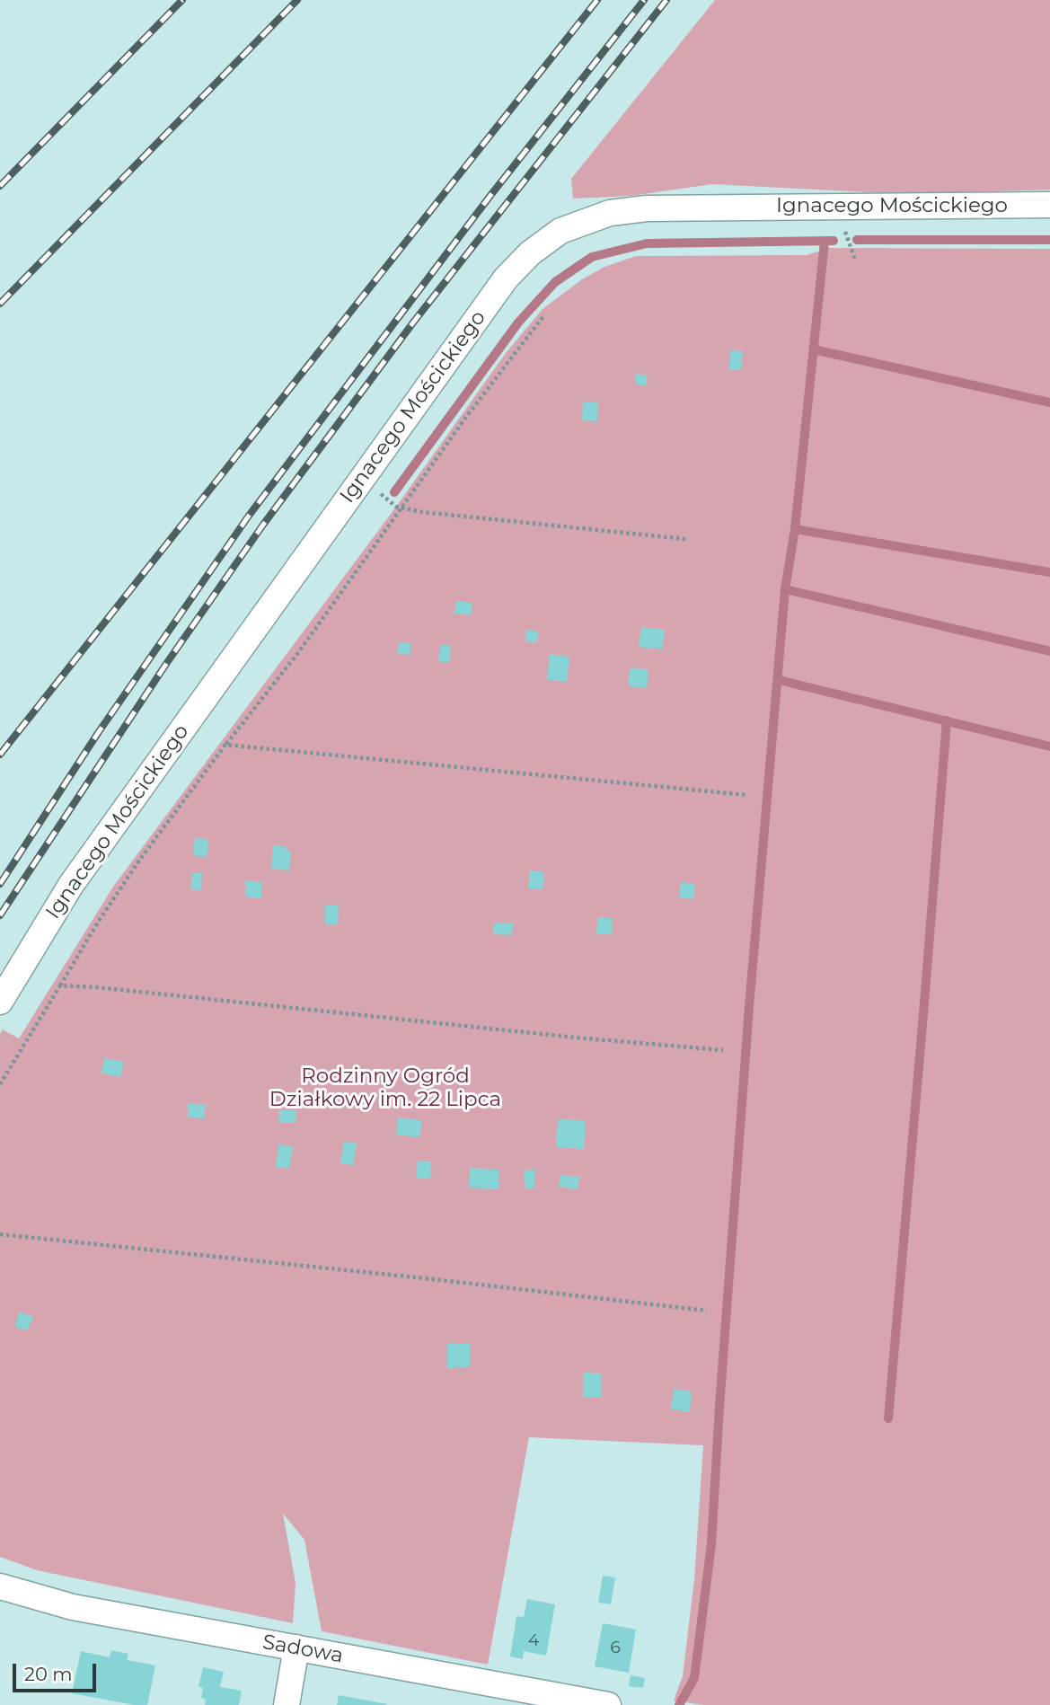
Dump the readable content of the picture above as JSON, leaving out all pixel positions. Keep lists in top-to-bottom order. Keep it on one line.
{"streets":{"street":["Ignacego Mościckiego","Sadowa"]},"parks":["Rodzinny Ogród Działkowy im. 22 Lipca"],"house_numbers":["4","6"],"scale_bar":"20 m"}
